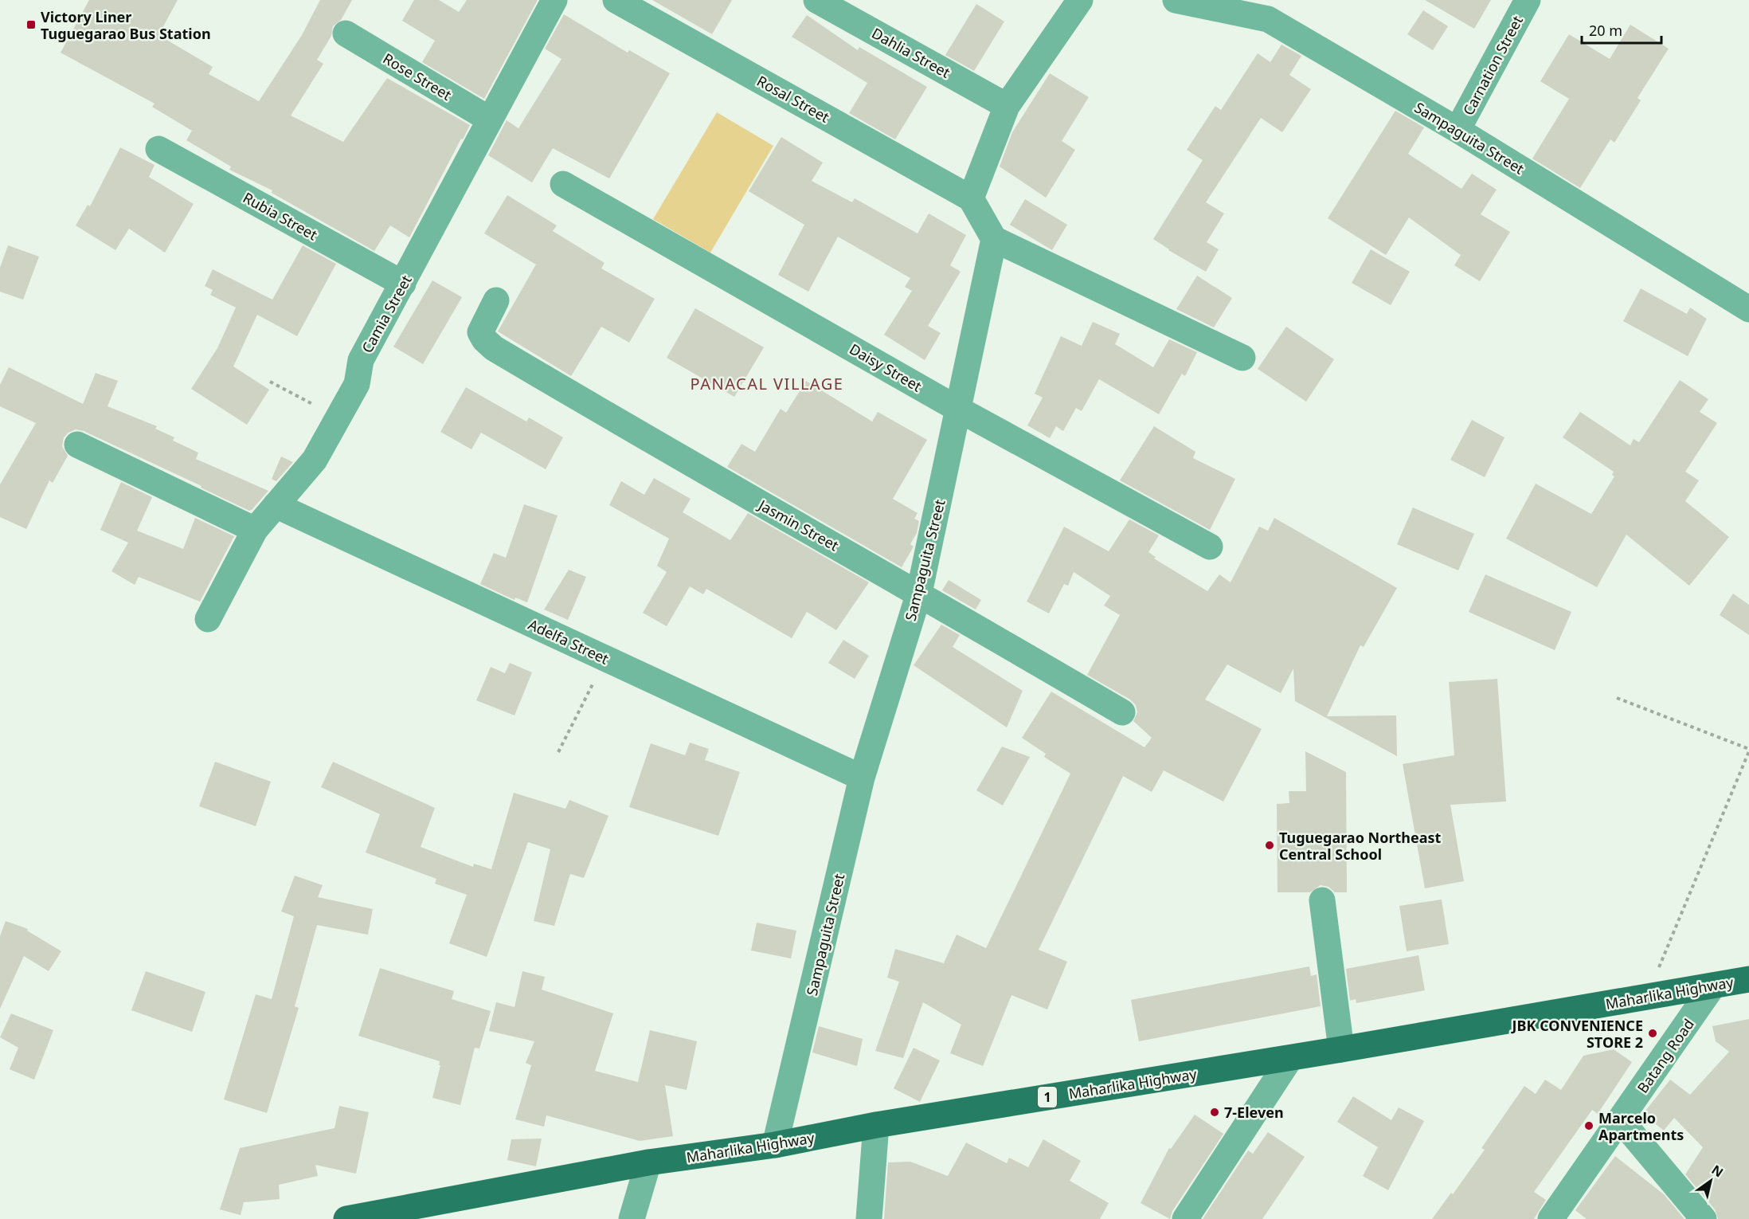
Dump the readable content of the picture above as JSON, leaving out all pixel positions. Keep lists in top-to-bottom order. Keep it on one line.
{"streets":{"main road":["Maharlika Highway","1"],"street":["Dahlia Street","Carnation Street","Rose Street","Rosal Street","Sampaguita Street","Rubia Street","Camia Street","Daisy Street","Jasmin Street","Adelfa Street","Batang Road"]},"crossings":[["Carnation Street","Sampaguita Street"],["Rose Street","Camia Street"],["Sampaguita Street","Daisy Street"],["Sampaguita Street","Jasmin Street"],["Sampaguita Street","Adelfa Street"],["Sampaguita Street","Maharlika Highway"],["Rubia Street","Camia Street"],["Camia Street","Adelfa Street"],["Maharlika Highway","Batang Road"]],"districts":["PANACAL VILLAGE"],"places":{"transit":["Victory Liner Tuguegarao Bus Station"],"other":["Tuguegarao Northeast Central School","JBK CONVENIENCE STORE 2","7-Eleven","Marcelo Apartments"]},"scale_bar":"20 m","north":"top right"}
